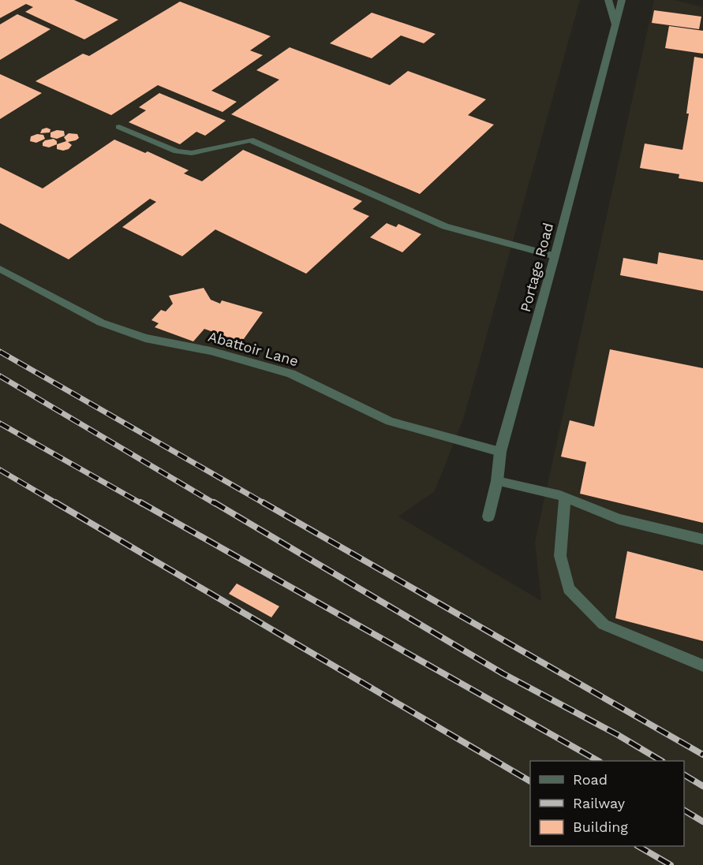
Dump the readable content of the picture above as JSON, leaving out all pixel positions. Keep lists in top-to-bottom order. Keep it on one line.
{"streets":{"street":["Portage Road","Abattoir Lane"]},"crossings":[["Portage Road","Abattoir Lane"]],"legend":["Road","Railway","Building"]}
